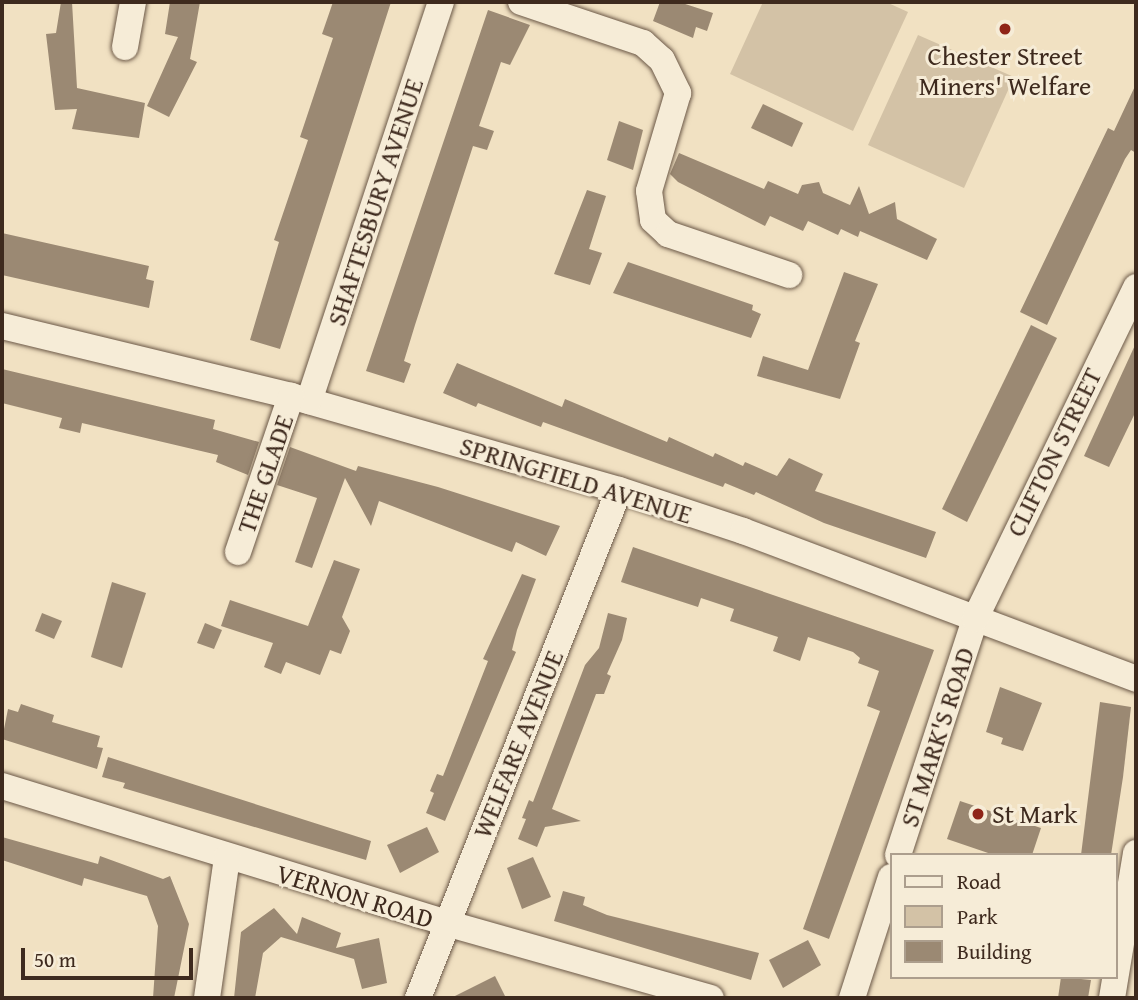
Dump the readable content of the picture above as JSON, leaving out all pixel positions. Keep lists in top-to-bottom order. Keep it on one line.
{"streets":{"street":["SHAFTESBURY AVENUE","CLIFTON STREET","THE GLADE","SPRINGFIELD AVENUE","ST MARK'S ROAD","WELFARE AVENUE","VERNON ROAD"]},"crossings":[["SHAFTESBURY AVENUE","THE GLADE"],["SHAFTESBURY AVENUE","SPRINGFIELD AVENUE"],["CLIFTON STREET","SPRINGFIELD AVENUE"],["CLIFTON STREET","ST MARK'S ROAD"],["THE GLADE","SPRINGFIELD AVENUE"],["SPRINGFIELD AVENUE","ST MARK'S ROAD"],["SPRINGFIELD AVENUE","WELFARE AVENUE"],["WELFARE AVENUE","VERNON ROAD"]],"places":["Chester Street Miners' Welfare","St Mark"],"legend":["Road","Park","Building"],"scale_bar":"50 m"}
